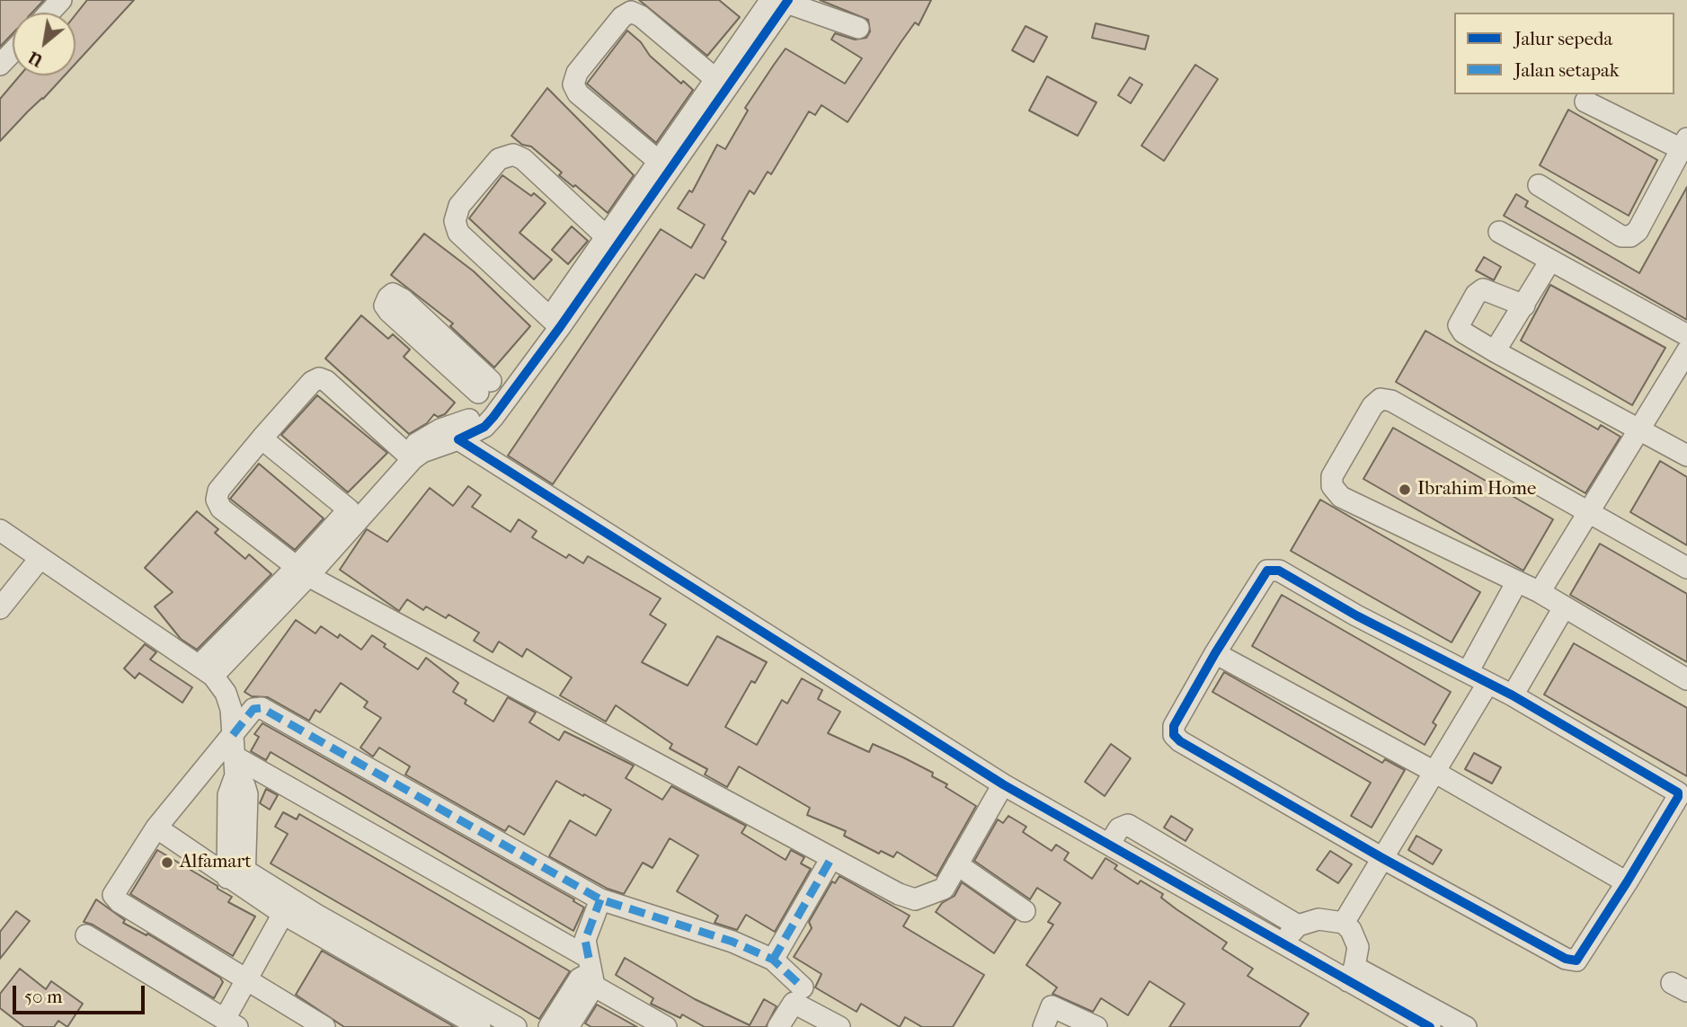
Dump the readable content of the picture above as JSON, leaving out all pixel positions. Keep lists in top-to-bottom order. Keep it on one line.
{"places":["Ibrahim Home","Alfamart"],"legend":["Jalur sepeda","Jalan setapak"],"scale_bar":"50 m","north":"bottom left"}
